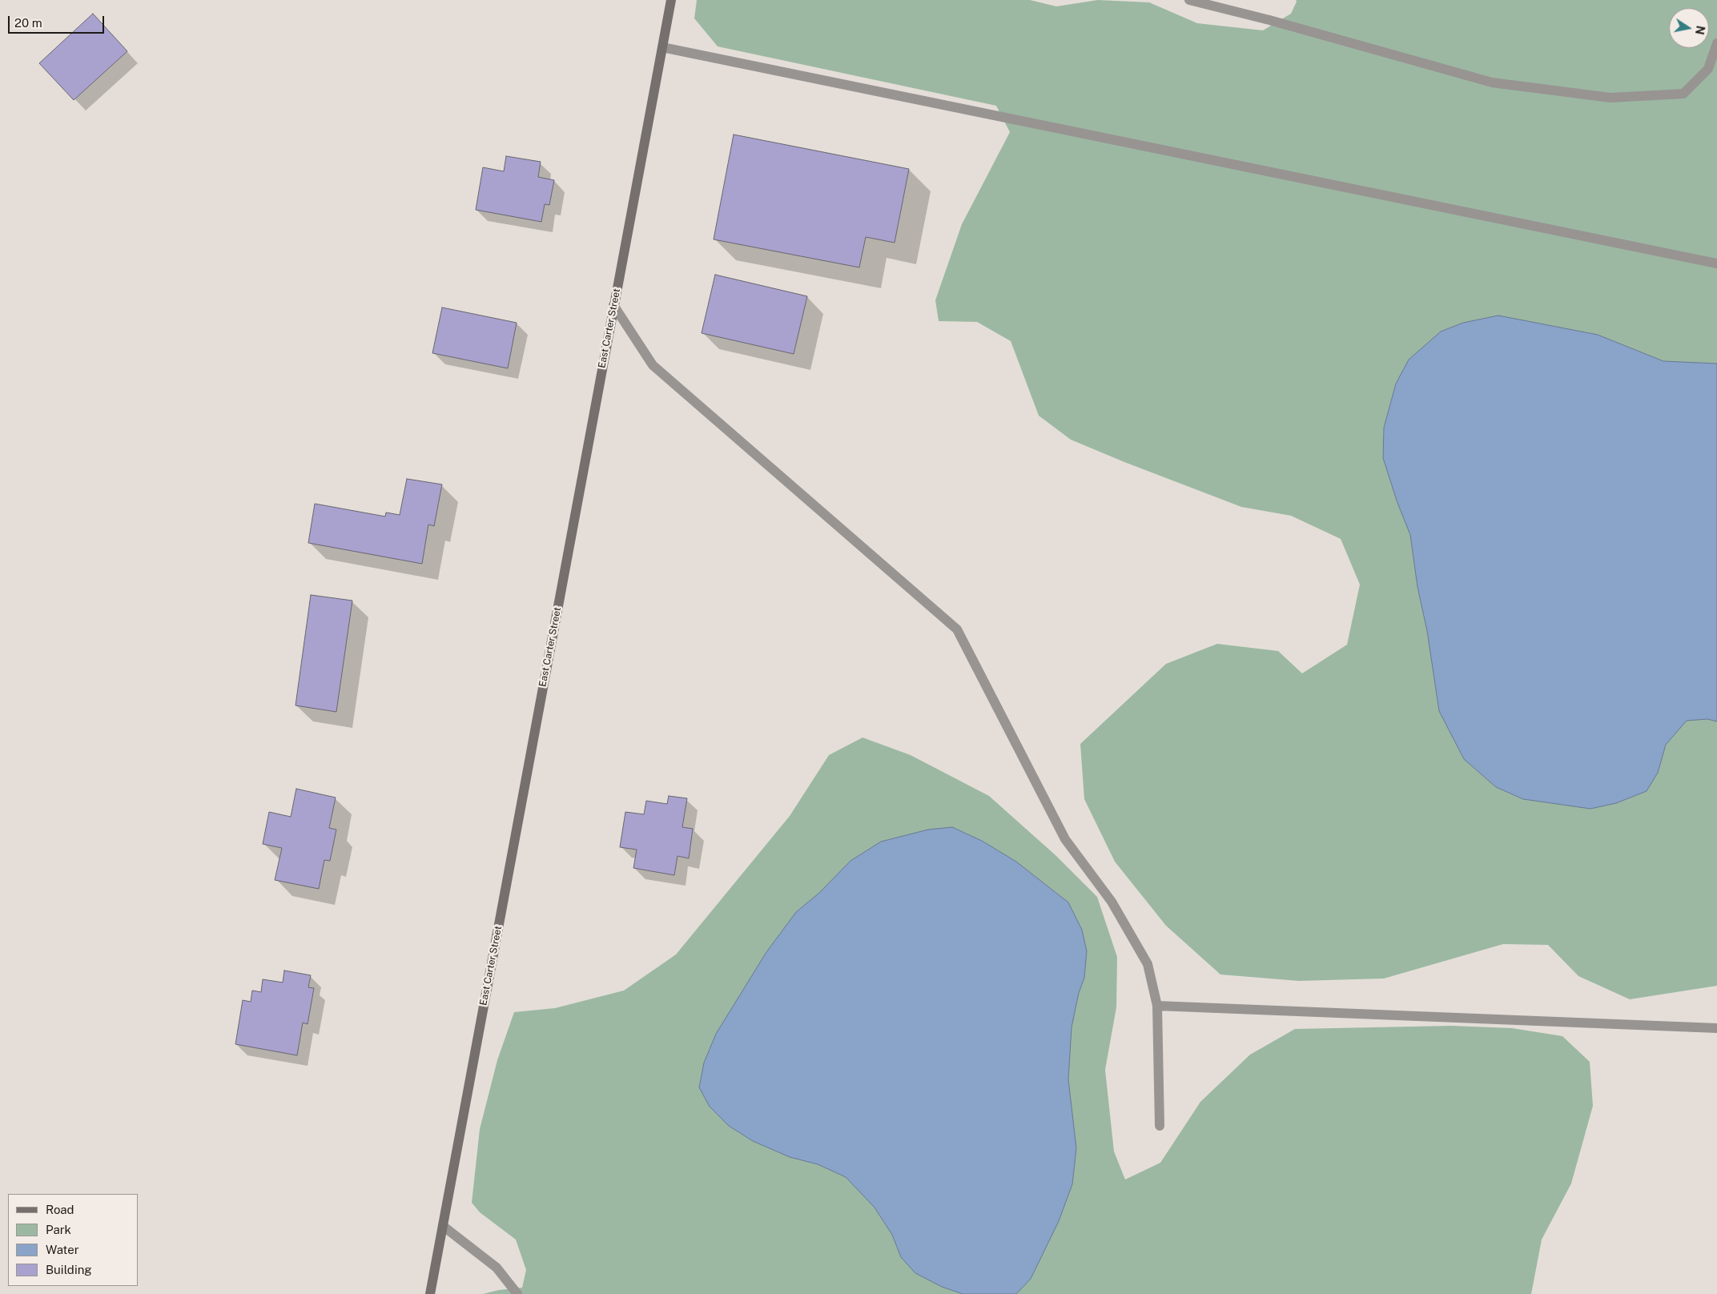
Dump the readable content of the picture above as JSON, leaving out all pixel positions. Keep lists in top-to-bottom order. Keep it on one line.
{"streets":{"street":["East Carter Street"]},"legend":["Road","Park","Water","Building"],"scale_bar":"20 m","north":"right"}
